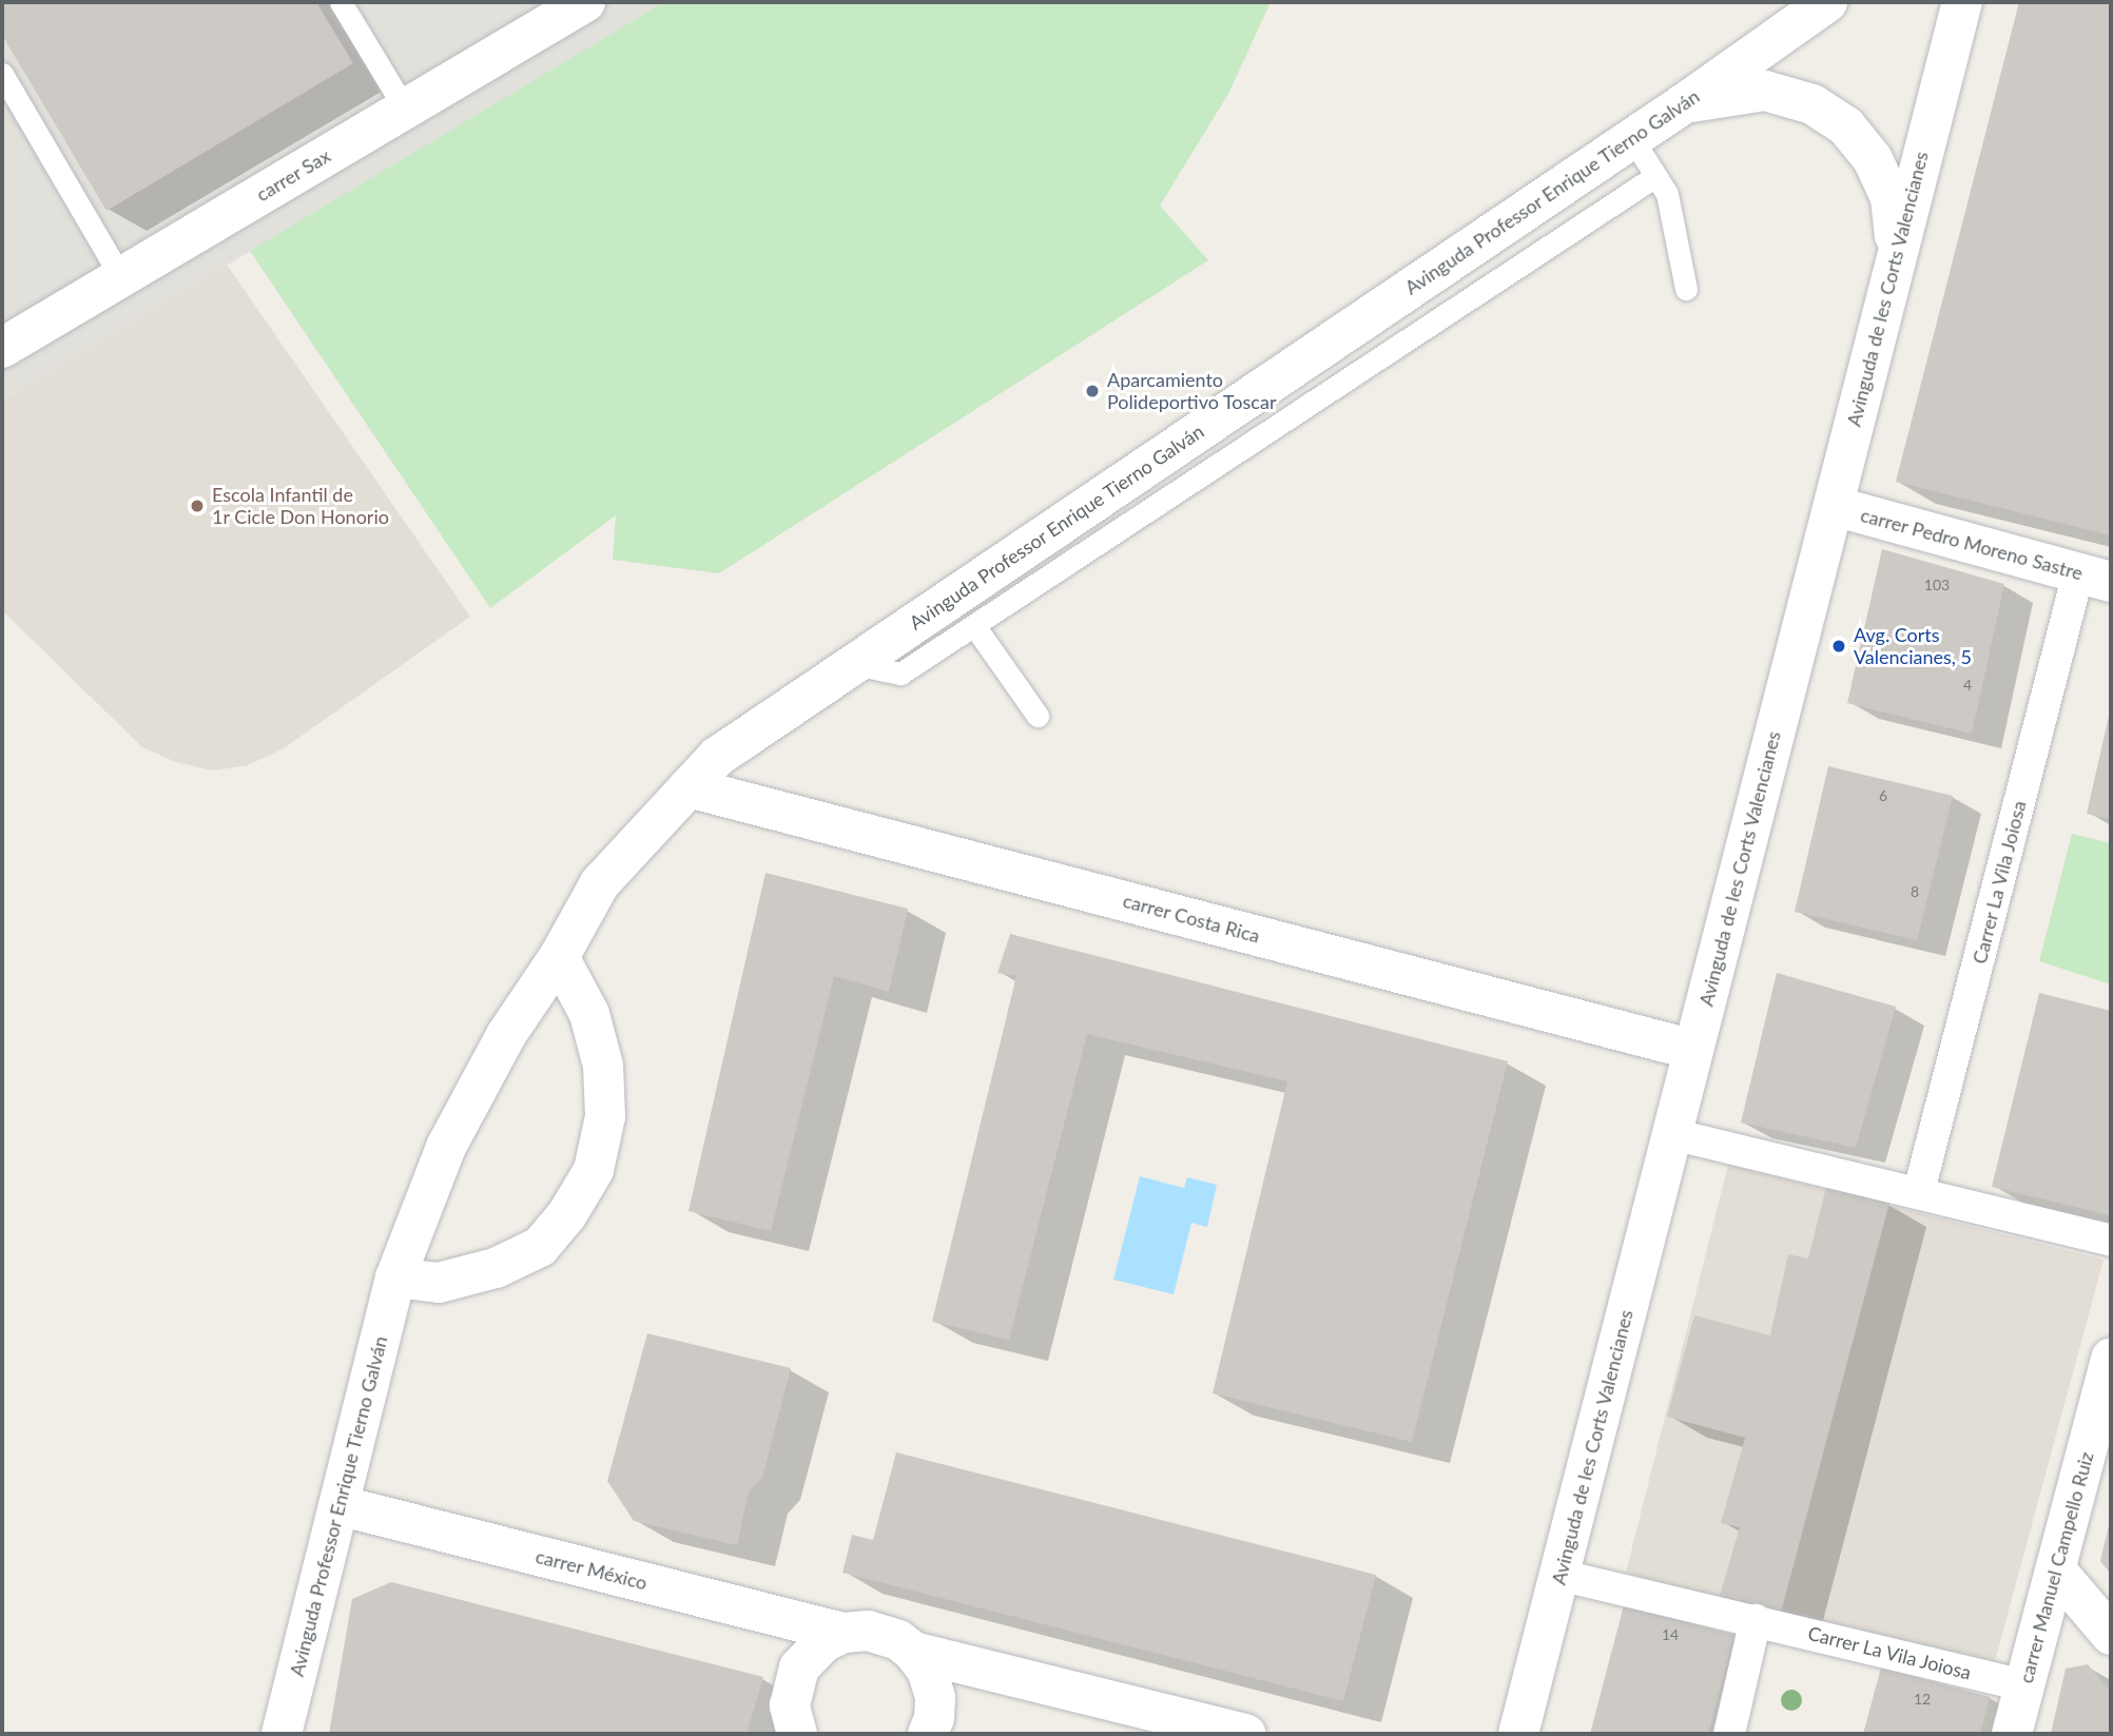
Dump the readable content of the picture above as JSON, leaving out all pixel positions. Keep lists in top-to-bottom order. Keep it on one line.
{"streets":{"street":["carrer Sax","Avinguda Professor Enrique Tierno Galván","Avinguda de les Corts Valencianes","carrer Pedro Moreno Sastre","Carrer La Vila Joiosa","carrer Costa Rica","carrer Manuel Campello Ruiz","carrer México"]},"crossings":[["Avinguda Professor Enrique Tierno Galván","carrer Costa Rica"],["Avinguda Professor Enrique Tierno Galván","carrer México"],["Avinguda de les Corts Valencianes","carrer Pedro Moreno Sastre"],["Avinguda de les Corts Valencianes","Carrer La Vila Joiosa"],["Avinguda de les Corts Valencianes","carrer Costa Rica"],["carrer Pedro Moreno Sastre","Carrer La Vila Joiosa"],["Carrer La Vila Joiosa","carrer Manuel Campello Ruiz"]],"places":["Aparcamiento Polideportivo Toscar","Escola Infantil de 1r Cicle Don Honorio","Avg. Corts Valencianes, 5"],"house_numbers":["103","4","6","8","14","12"]}
